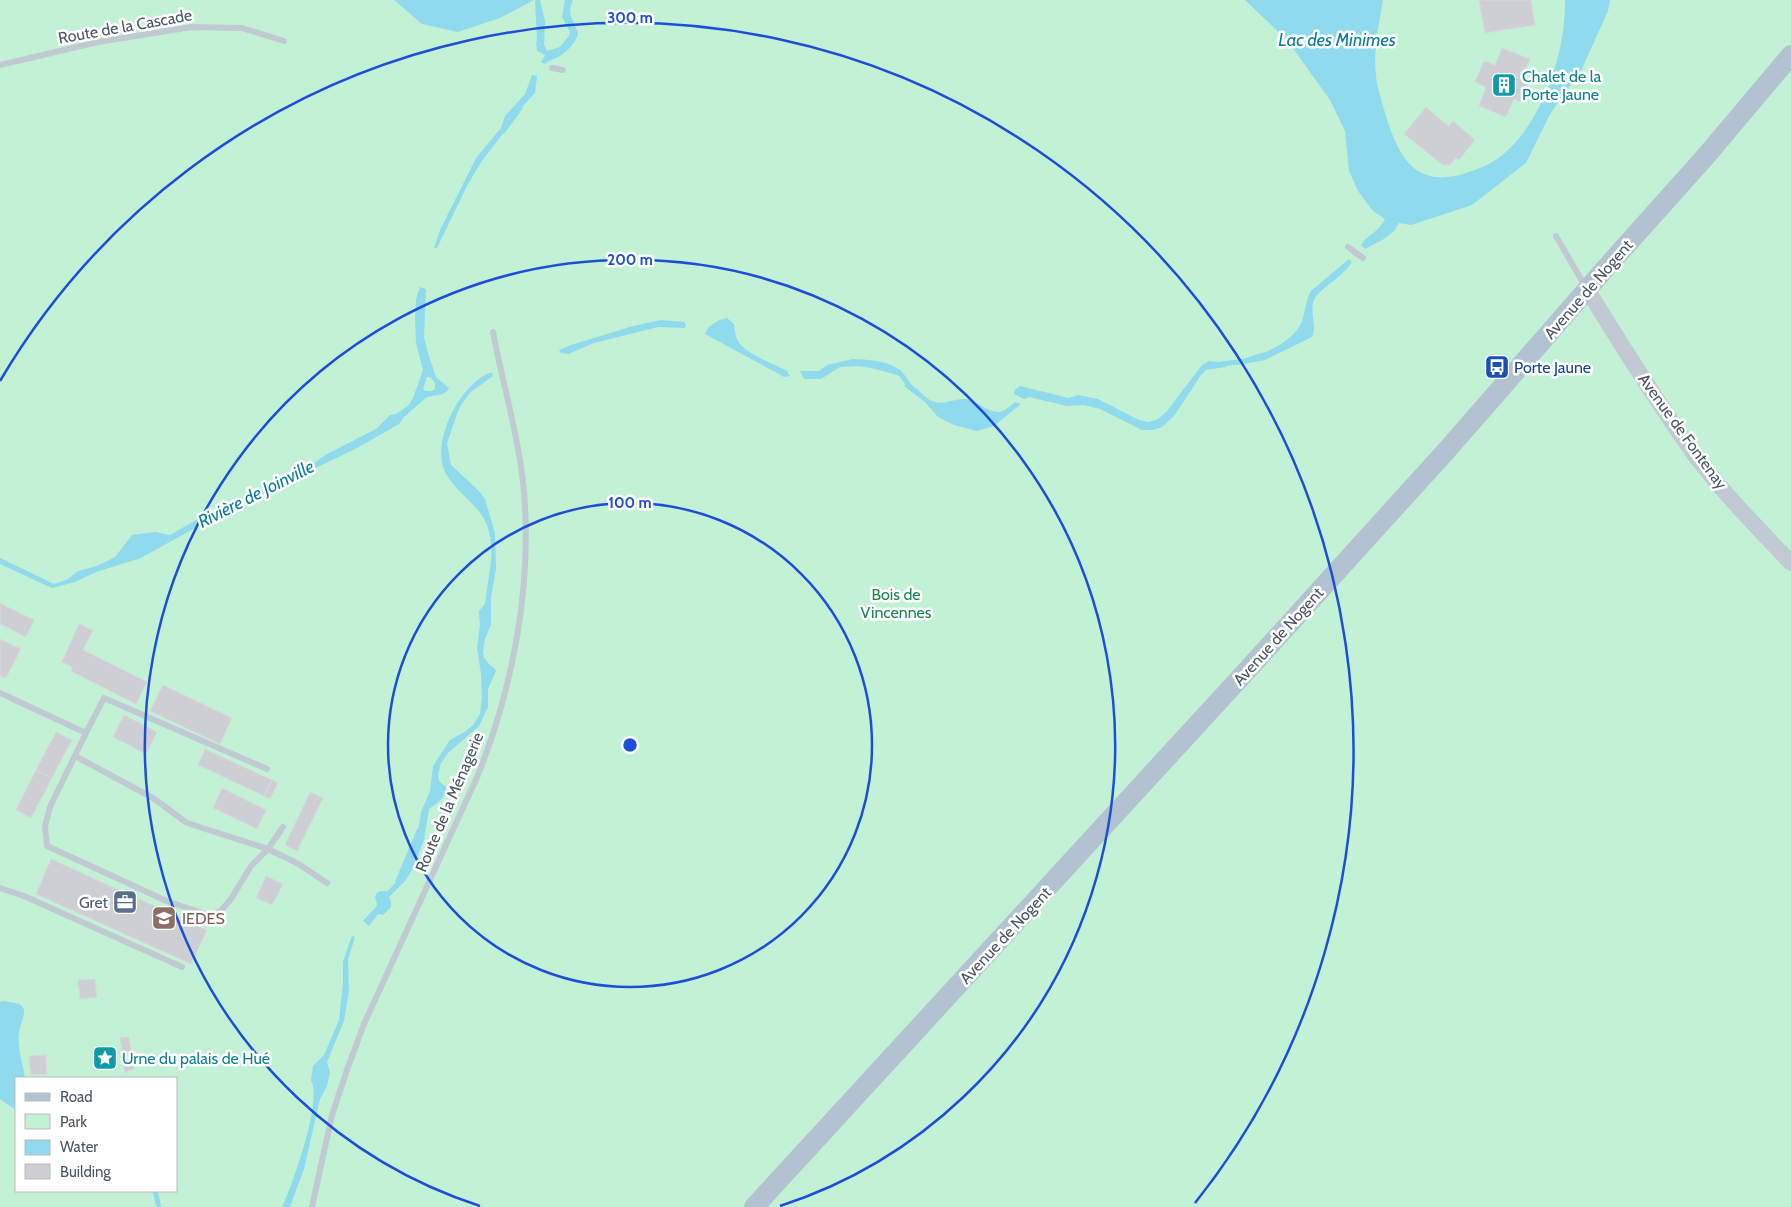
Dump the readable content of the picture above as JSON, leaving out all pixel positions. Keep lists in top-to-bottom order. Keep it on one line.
{"streets":{"main road":["Avenue de Nogent"],"street":["Avenue de Fontenay"],"lane":["Route de la Cascade","Route de la Ménagerie"]},"crossings":[["Avenue de Nogent","Avenue de Fontenay"]],"water":["Lac des Minimes","Rivière de Joinville"],"parks":["Bois de Vincennes"],"places":{"building":["Chalet de la Porte Jaune"],"bus stop":["Porte Jaune"],"office":["Gret"],"school or university":["IEDES"],"place":["Urne du palais de Hué"]},"legend":["Road","Park","Water","Building"],"rings":["300 m","200 m","100 m"]}
